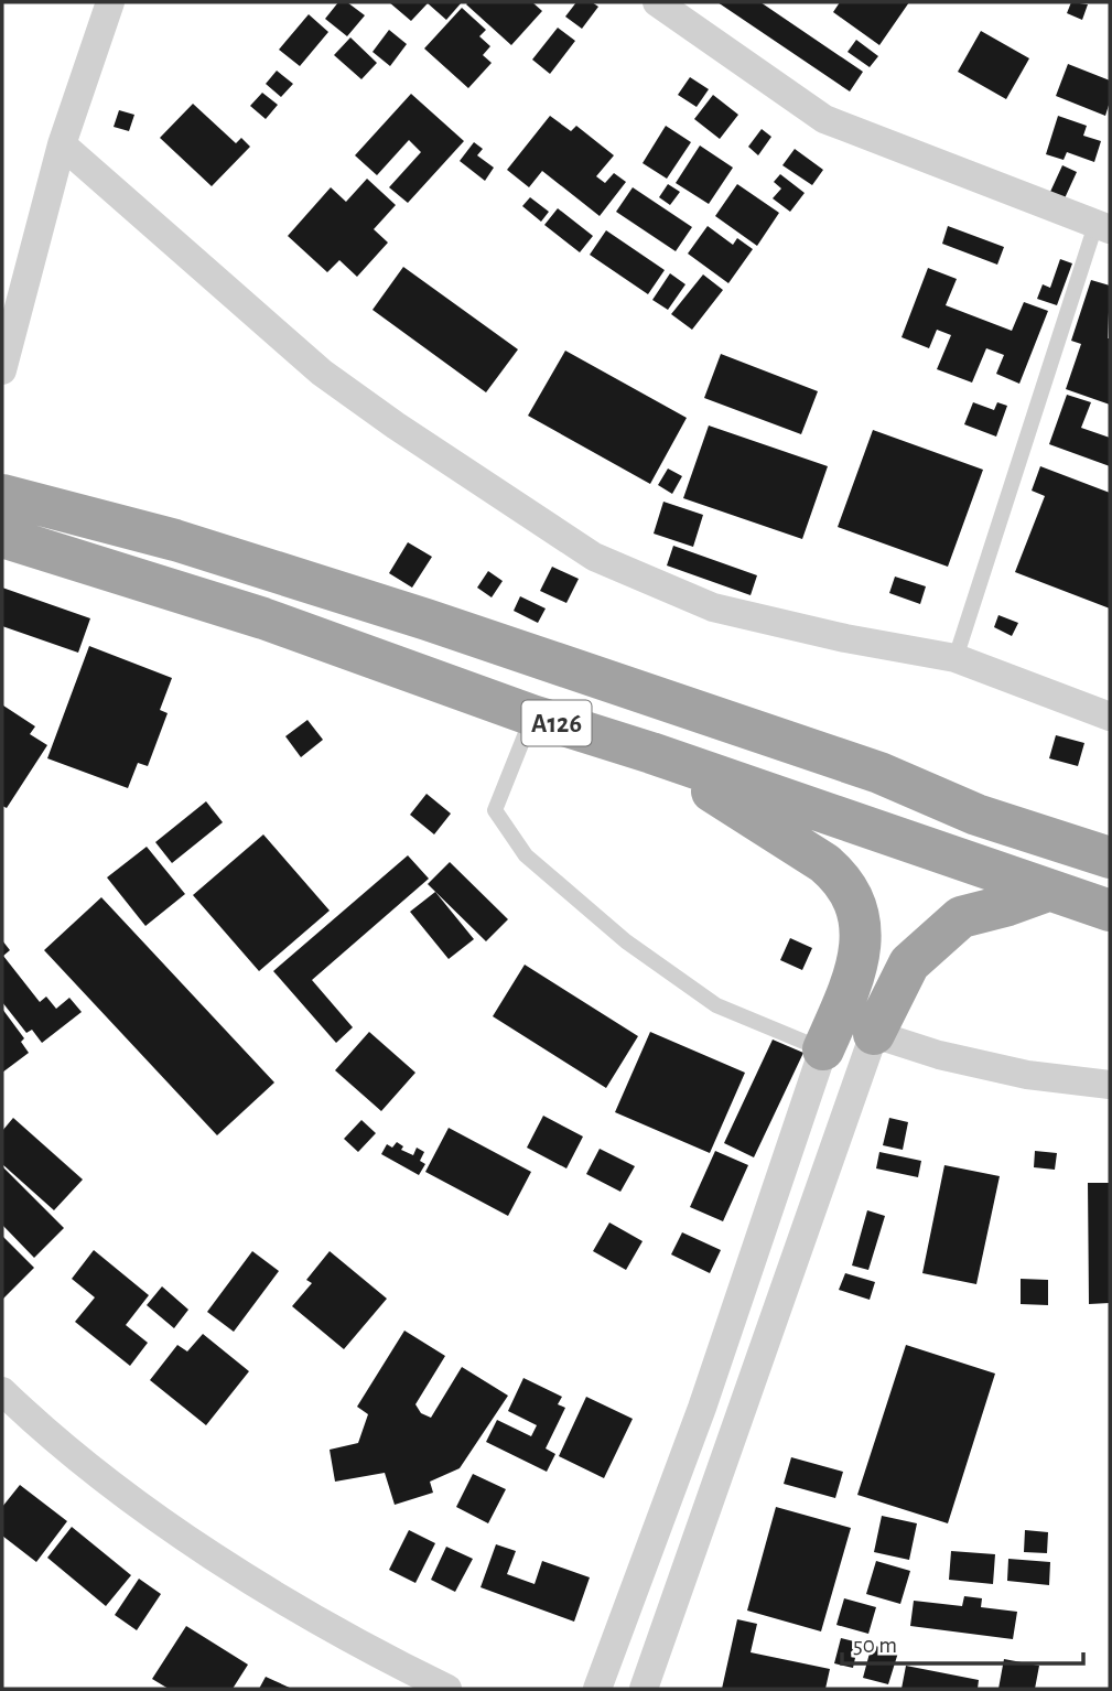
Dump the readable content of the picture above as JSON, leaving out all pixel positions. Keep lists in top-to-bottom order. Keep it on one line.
{"streets":{"highway":["A126"]},"scale_bar":"50 m"}
